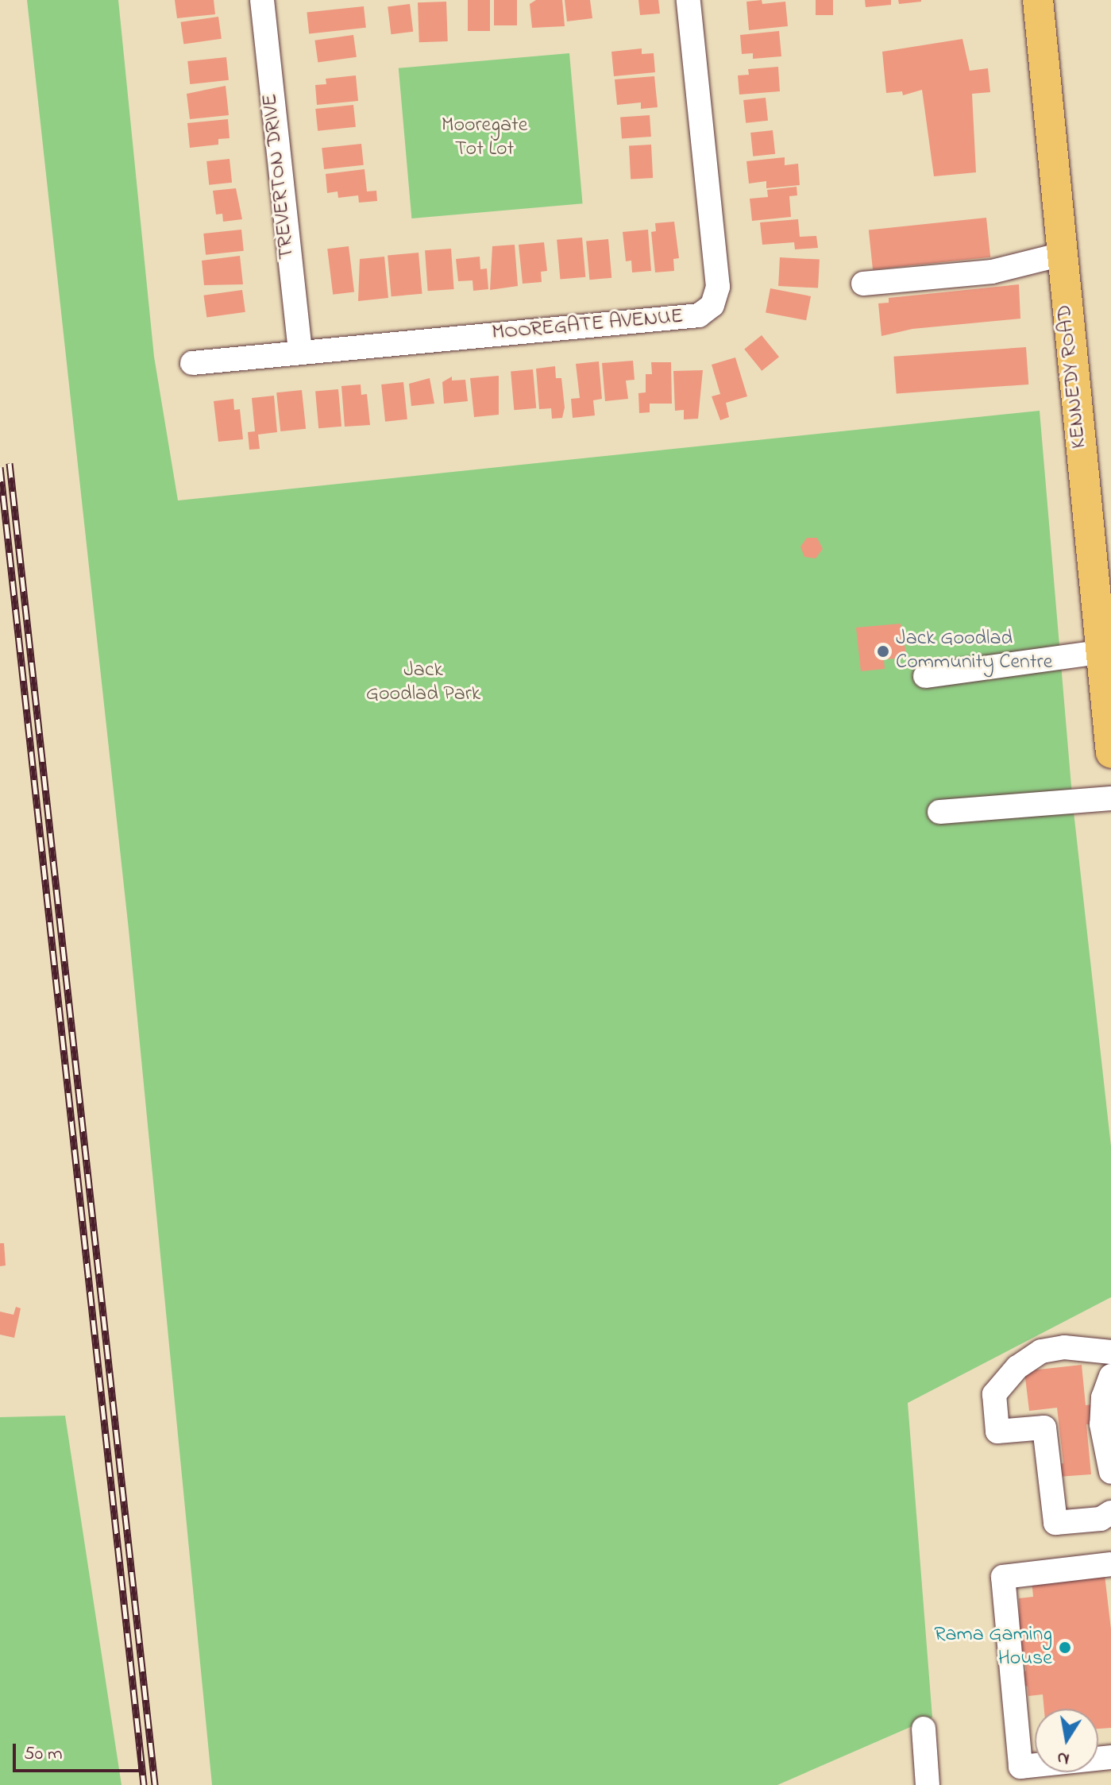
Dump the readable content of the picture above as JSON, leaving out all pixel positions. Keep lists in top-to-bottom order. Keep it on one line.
{"streets":{"main road":["KENNEDY ROAD"],"street":["TREVERTON DRIVE","MOOREGATE AVENUE"]},"crossings":[["TREVERTON DRIVE","MOOREGATE AVENUE"]],"parks":["Mooregate Tot Lot","Jack Goodlad Park"],"places":["Jack Goodlad Community Centre","Rama Gaming House"],"scale_bar":"50 m","north":"bottom"}
